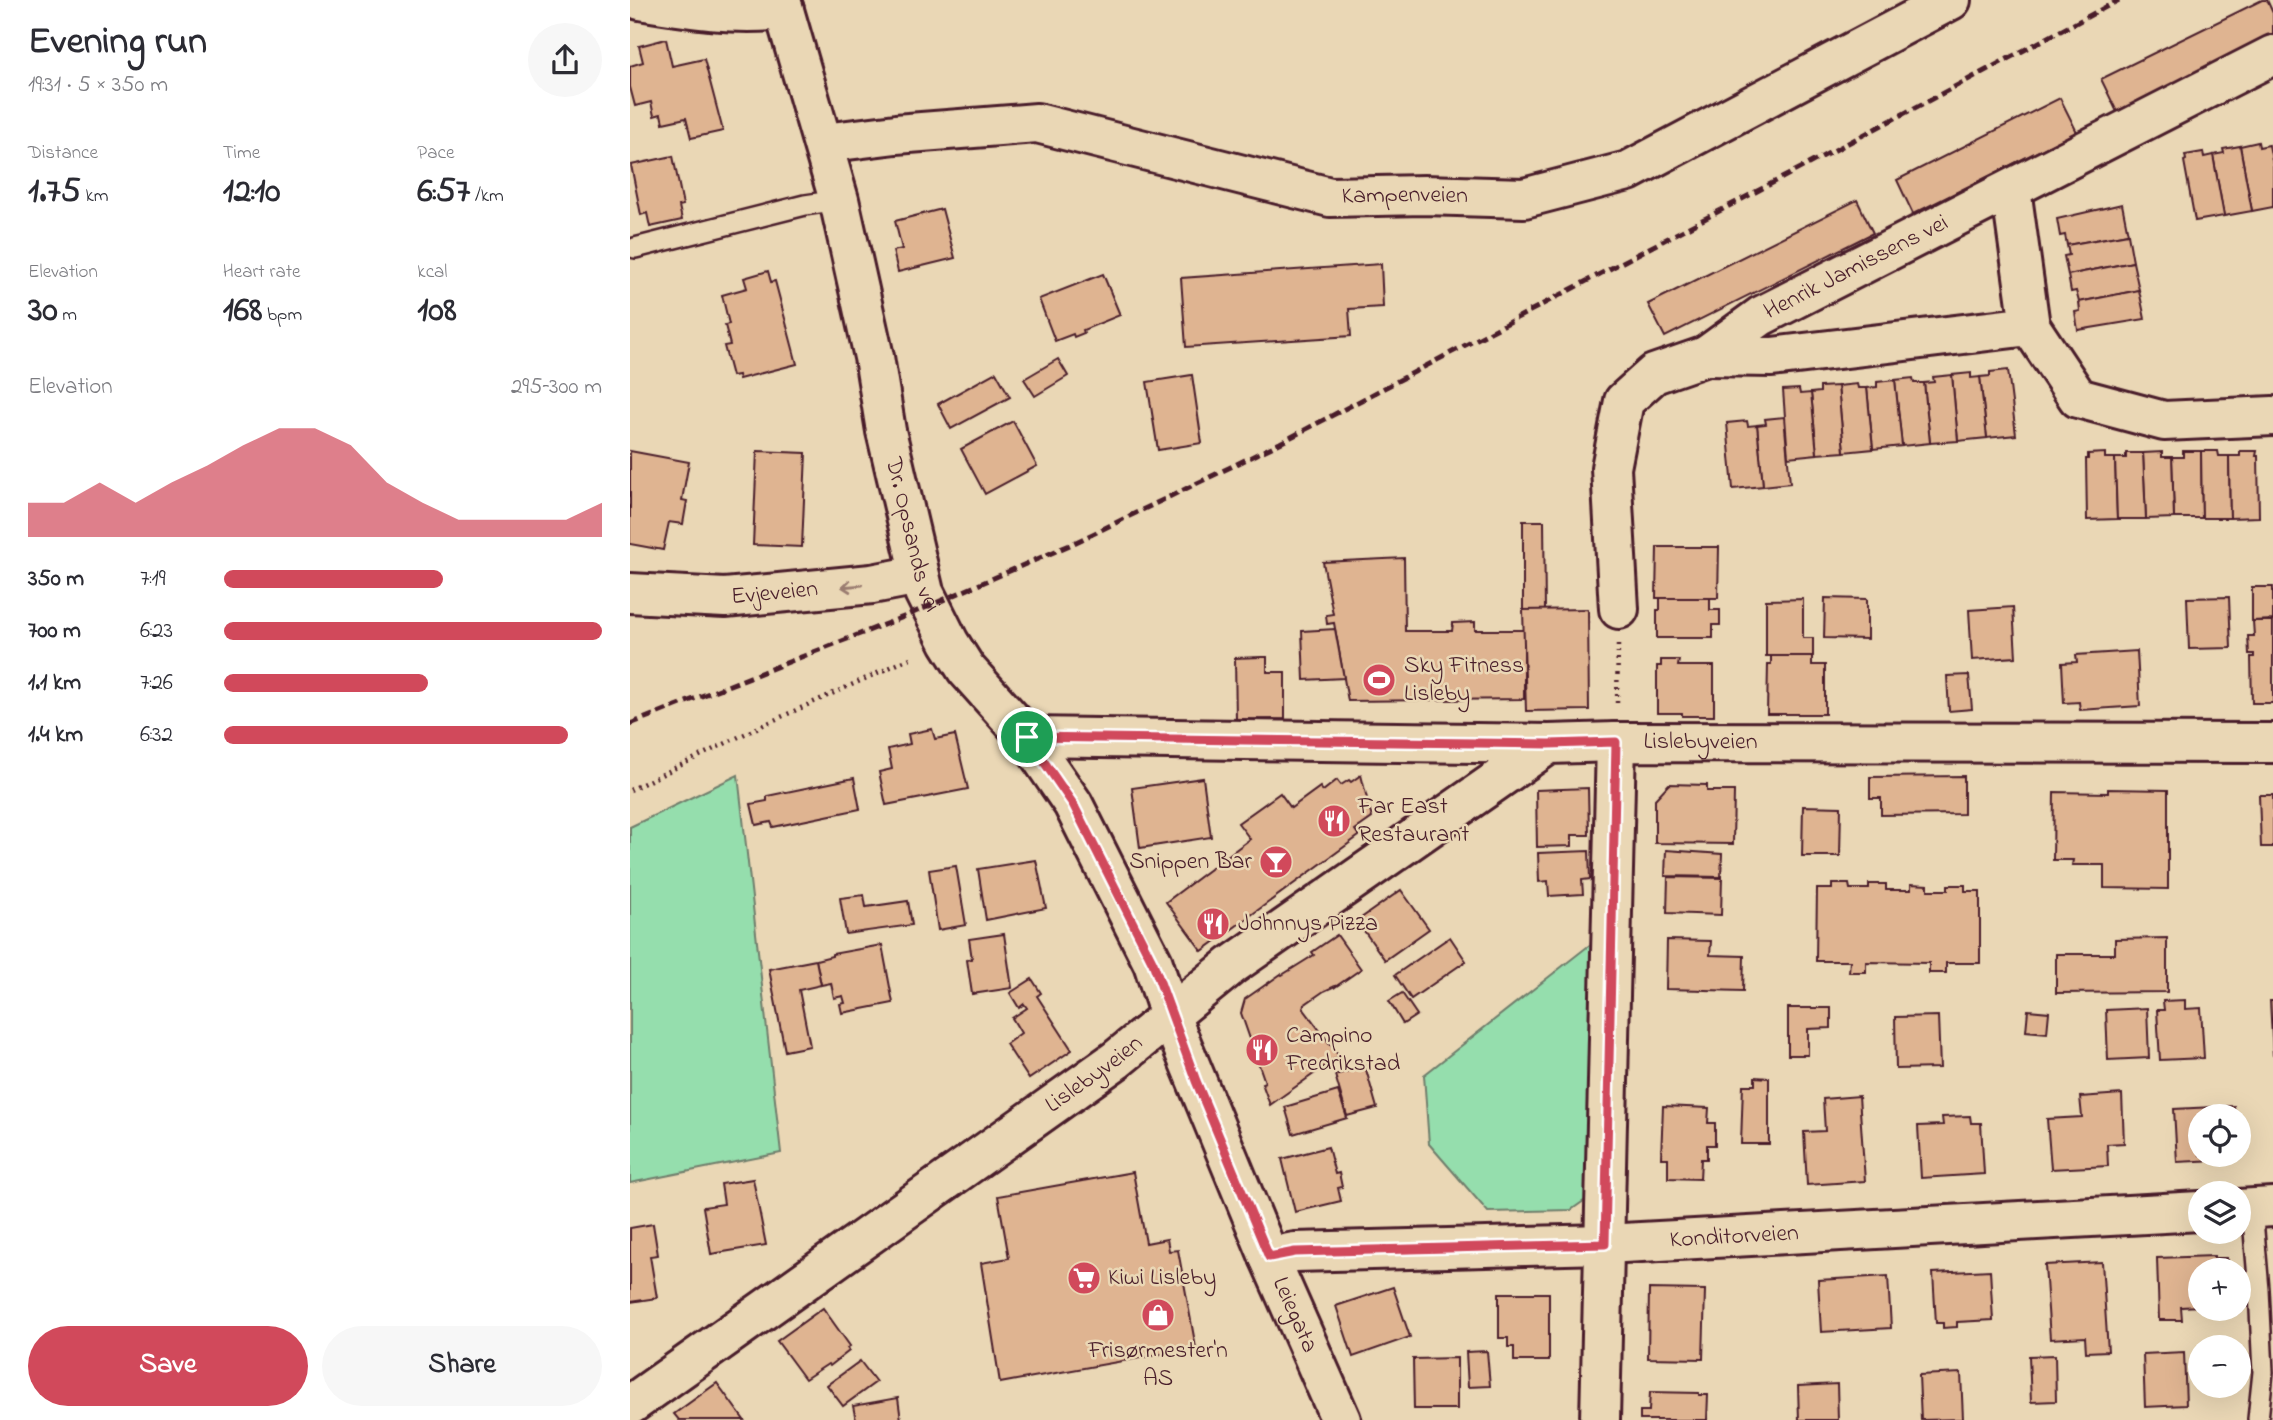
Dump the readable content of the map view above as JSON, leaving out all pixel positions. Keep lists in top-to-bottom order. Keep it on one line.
{"streets":{"street":["Kampenveien","Henrik Jamissens vei","Dr. Opsands vei","Evjeveien","Lislebyveien","Konditorveien","Leiegata"]},"crossings":[["Kampenveien","Dr. Opsands vei"],["Dr. Opsands vei","Evjeveien"],["Dr. Opsands vei","Lislebyveien"],["Dr. Opsands vei","Leiegata"],["Lislebyveien","Leiegata"],["Konditorveien","Leiegata"]],"one_way":["Evjeveien"],"places":{"sports":["Sky Fitness Lisleby"],"restaurant":["Far East Restaurant","Johnnys Pizza","Campino Fredrikstad"],"bar":["Snippen Bar"],"supermarket":["Kiwi Lisleby"],"shop":["Frisørmester'n AS"]},"page":{"heading":["Evening run","19:31 · 5 × 350 m"],"stats":[["Distance","1.75 km"],["Time","12:10"],["Pace","6:57 /km"],["Elevation","30 m"],["Heart rate","168 bpm"],["kcal","108"]],"chart":["Elevation","295–300 m"],"list":[{"name":"350 m","note":"7:19"},{"name":"700 m","note":"6:23"},{"name":"1.1 km","note":"7:26"},{"name":"1.4 km","note":"6:32"}],"map_buttons":["+","−"],"buttons":["Save","Share"]}}
